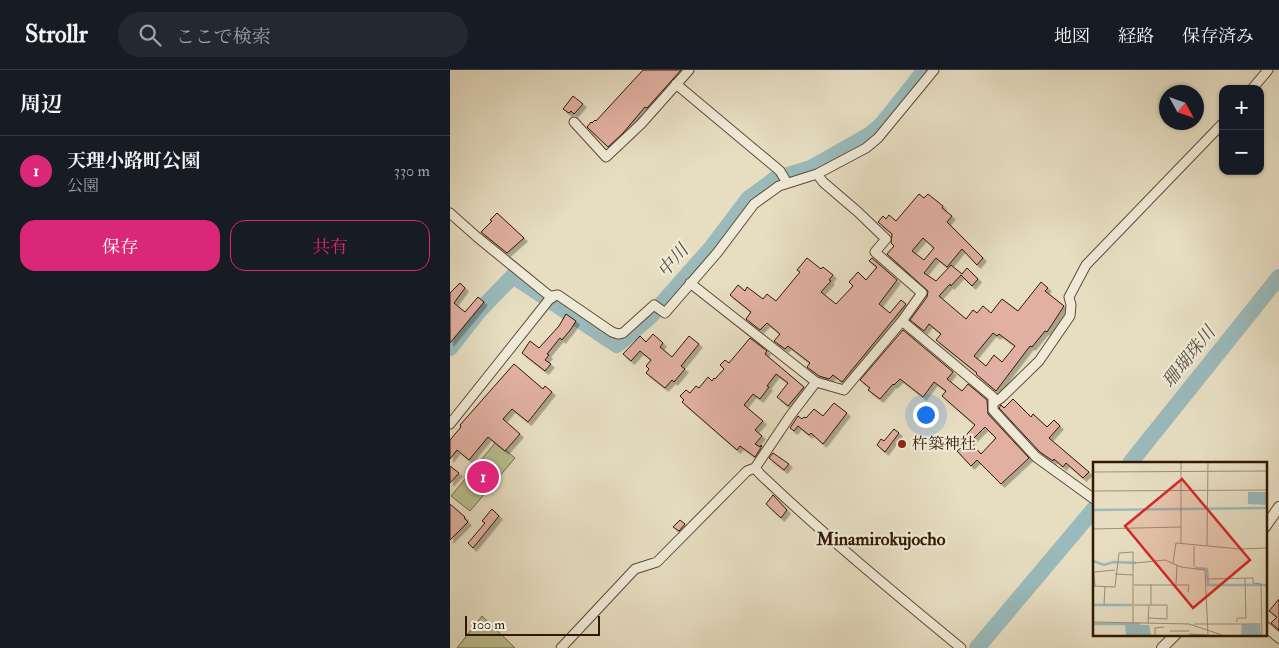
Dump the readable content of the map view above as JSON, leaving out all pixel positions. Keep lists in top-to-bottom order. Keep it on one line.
{"districts":["Minamirokujocho"],"water":["中川","珊瑚珠川"],"places":["杵築神社"],"scale_bar":"100 m","north":"bottom right","page":{"header":"Strollr","search":"ここで検索","nav":["地図","経路","保存済み"],"heading":"周辺","map_buttons":["+","−"],"list":[{"mark":"1","name":"天理小路町公園","note":"公園","value":"330 m"}],"buttons":["保存","共有"],"pins":"1","scale":"100 m"}}
